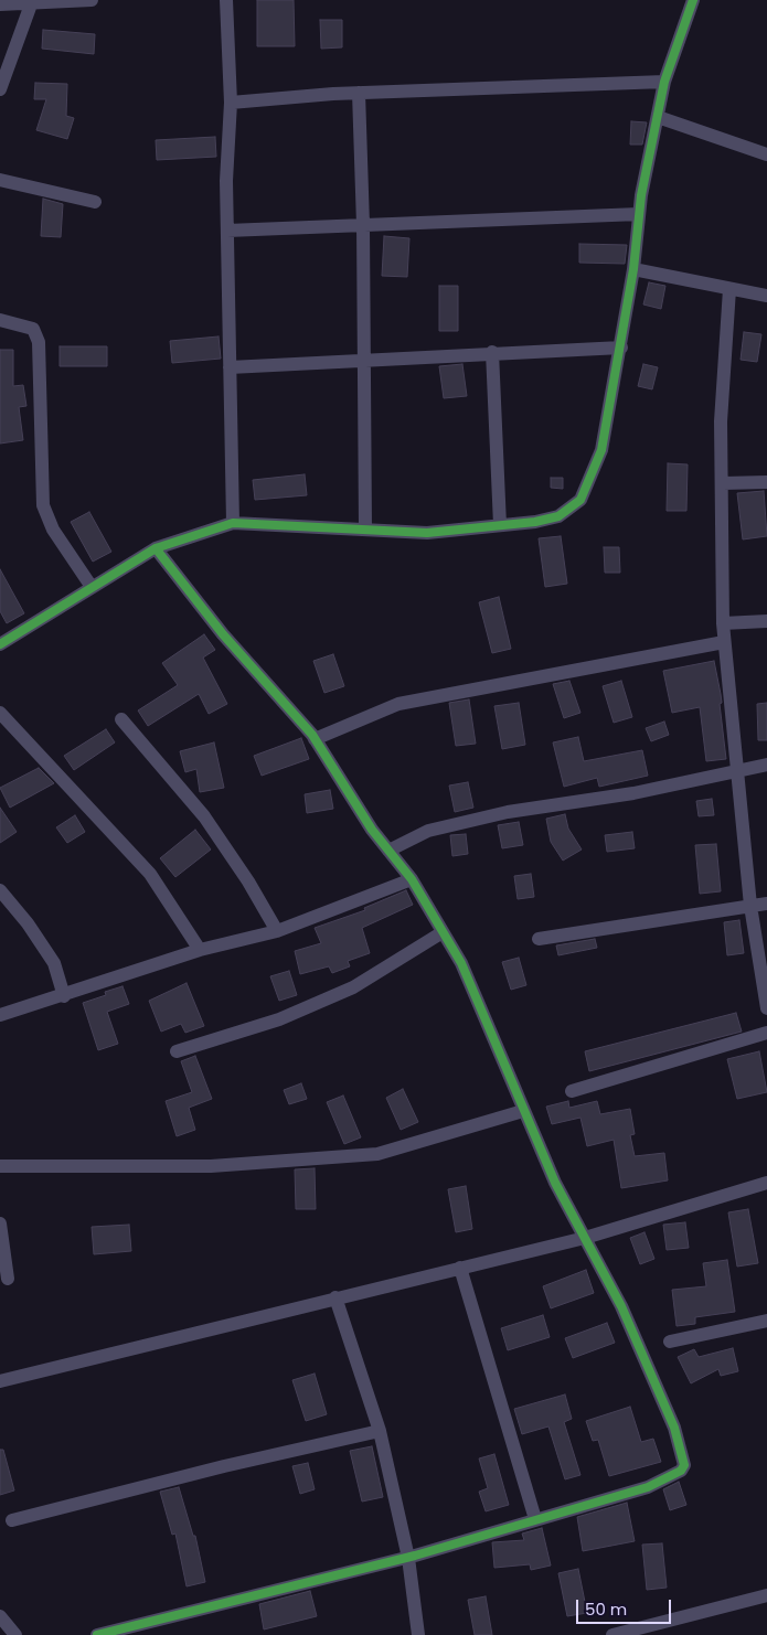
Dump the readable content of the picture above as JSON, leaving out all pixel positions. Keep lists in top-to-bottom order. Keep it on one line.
{"scale_bar":"50 m"}
